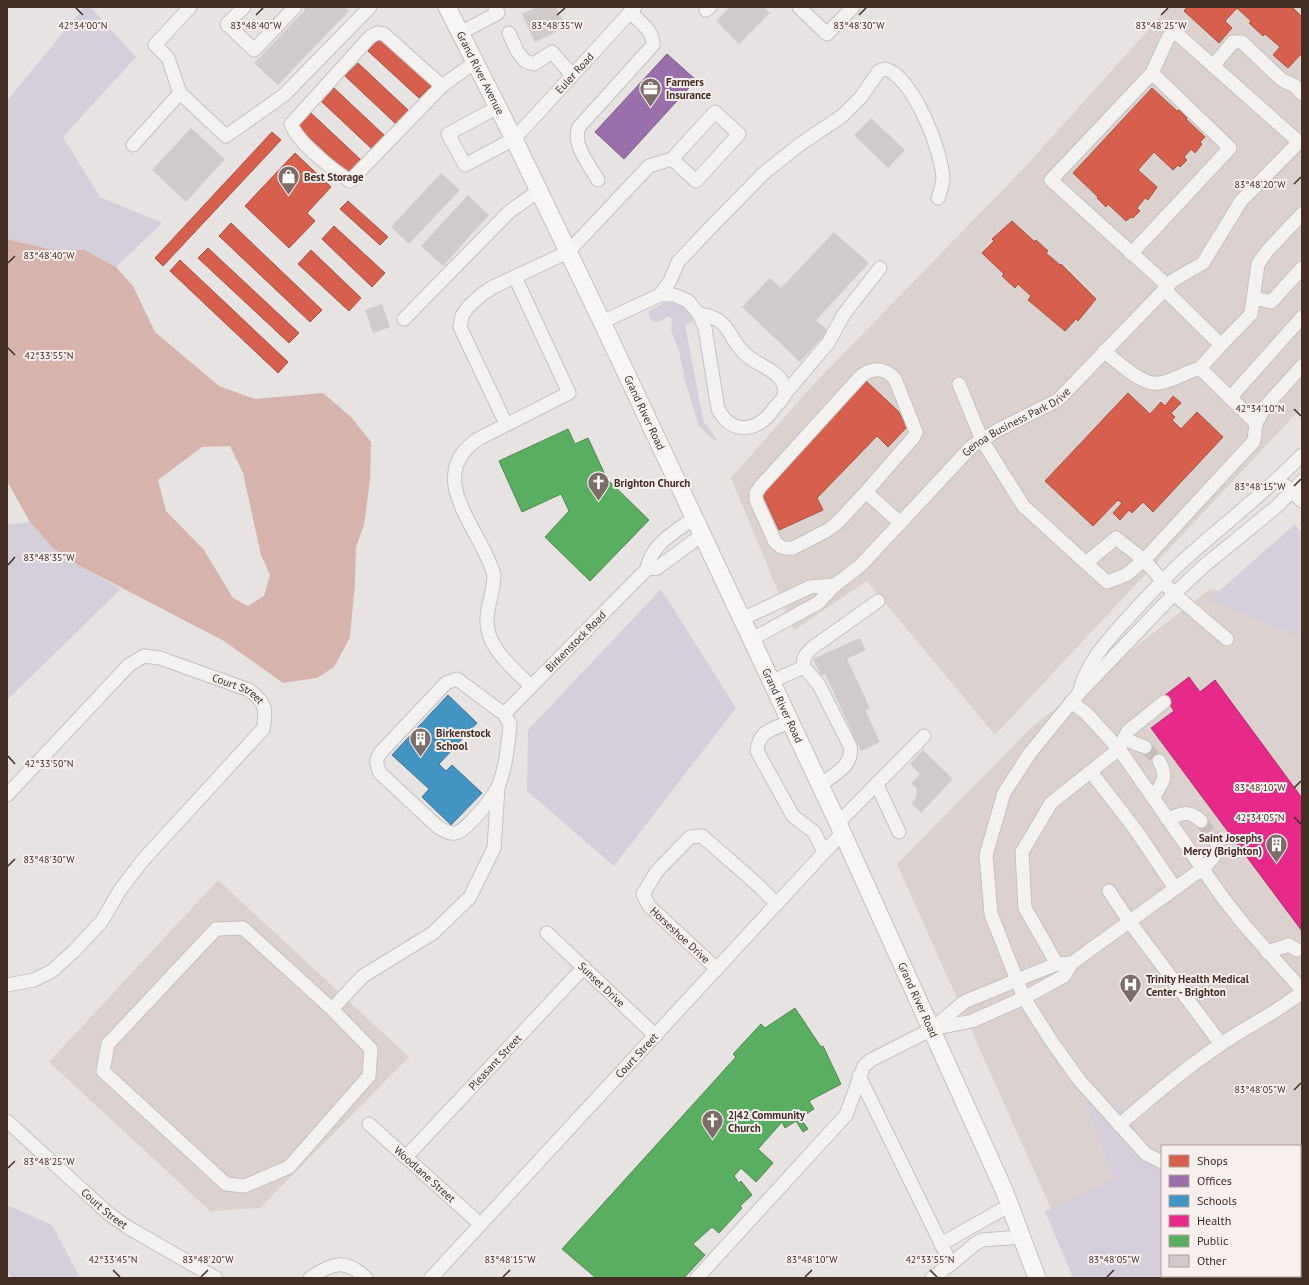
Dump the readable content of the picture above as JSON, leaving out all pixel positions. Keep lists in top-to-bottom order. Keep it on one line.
{"streets":{"main road":["Grand River Avenue","Grand River Road"],"street":["Euler Road","Genoa Business Park Drive","Birkenstock Road","Court Street","Horseshoe Drive","Sunset Drive","Pleasant Street","Woodlane Street"]},"crossings":[["Grand River Avenue","Euler Road"],["Grand River Avenue","Grand River Road"],["Euler Road","Grand River Road"],["Grand River Road","Genoa Business Park Drive"],["Grand River Road","Birkenstock Road"],["Grand River Road","Court Street"],["Court Street","Horseshoe Drive"],["Court Street","Sunset Drive"],["Court Street","Woodlane Street"],["Sunset Drive","Pleasant Street"],["Pleasant Street","Woodlane Street"]],"places":{"office":["Farmers Insurance"],"shop":["Best Storage"],"church":["Brighton Church","2|42 Community Church"],"building":["Birkenstock School","Saint Josephs Mercy (Brighton)"],"hospital":["Trinity Health Medical Center - Brighton"]},"legend":["Shops","Offices","Schools","Health","Public","Other"],"coordinates":["42°34'00\"N","83°48'40\"W","83°48'35\"W","83°48'30\"W","83°48'25\"W","83°48'20\"W","42°33'55\"N","42°34'10\"N","83°48'15\"W","42°33'50\"N","83°48'10\"W","42°34'05\"N","83°48'05\"W","42°33'45\"N"]}
